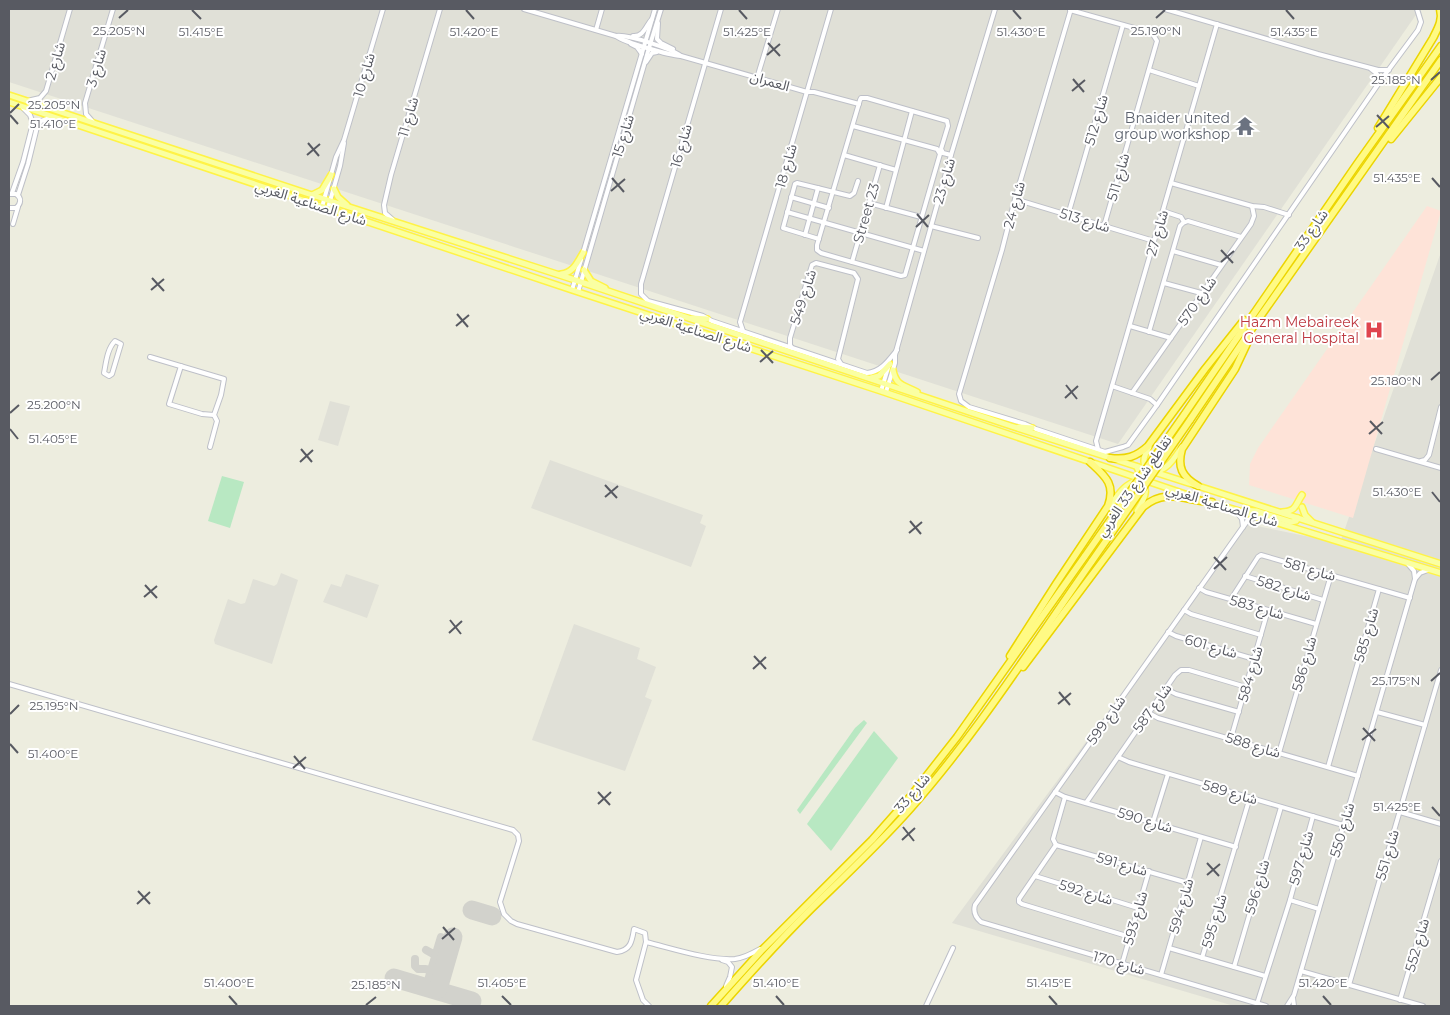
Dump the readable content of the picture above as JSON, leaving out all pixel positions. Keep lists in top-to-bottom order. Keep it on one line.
{"streets":{"highway":["شارع 33","تقاطع شارع 33 الغربي"],"main road":["شارع الصناعية الغربي"],"street":["شارع 2","شارع 3","شارع 10","العمران","شارع 11","شارع 512","شارع 15","شارع 16","شارع 18","شارع 511","شارع 23","شارع 24","Street 23","شارع 513","شارع 27","شارع 549","شارع 570","شارع 581","شارع 582","شارع 583","شارع 585","شارع 601","شارع 586","شارع 584","شارع 587","شارع 599","شارع 588","شارع 589","شارع 590","شارع 550","شارع 551","شارع 597","شارع 591","شارع 596","شارع 592","شارع 594","شارع 593","شارع 595","شارع 552","شارع 170"]},"crossings":[["شارع 2","شارع الصناعية الغربي"],["شارع 3","شارع الصناعية الغربي"],["شارع 10","شارع الصناعية الغربي"],["العمران","شارع 15"],["العمران","شارع 16"],["العمران","شارع 18"],["شارع 11","شارع الصناعية الغربي"],["شارع 512","شارع 511"],["شارع 512","شارع 513"],["شارع 15","شارع الصناعية الغربي"],["شارع 16","شارع الصناعية الغربي"],["شارع 511","شارع 24"],["شارع 511","شارع 513"],["شارع 23","شارع الصناعية الغربي"],["شارع الصناعية الغربي","شارع 549"],["شارع الصناعية الغربي","شارع 599"],["شارع 24","شارع 513"],["شارع 513","شارع 27"],["شارع 33","تقاطع شارع 33 الغربي"],["شارع 581","شارع 582"],["شارع 581","شارع 583"],["شارع 581","شارع 585"],["شارع 581","شارع 586"],["شارع 581","شارع 550"],["شارع 582","شارع 586"],["شارع 583","شارع 586"],["شارع 583","شارع 584"],["شارع 583","شارع 599"],["شارع 585","شارع 588"],["شارع 601","شارع 584"],["شارع 601","شارع 599"],["شارع 586","شارع 588"],["شارع 584","شارع 587"],["شارع 584","شارع 588"],["شارع 587","شارع 588"],["شارع 587","شارع 589"],["شارع 587","شارع 590"],["شارع 599","شارع 590"],["شارع 599","شارع 170"],["شارع 588","شارع 550"],["شارع 589","شارع 550"],["شارع 589","شارع 597"],["شارع 589","شارع 596"],["شارع 589","شارع 595"],["شارع 590","شارع 594"],["شارع 590","شارع 595"],["شارع 550","شارع 597"],["شارع 597","شارع 170"],["شارع 591","شارع 594"],["شارع 591","شارع 593"],["شارع 592","شارع 593"],["شارع 594","شارع 170"],["شارع 593","شارع 170"]],"places":{"temple":["Bnaider united group workshop"],"hospital":["Hazm Mebaireek General Hospital"]},"coordinates":["25.205°N","25.190°N","51.415°E","51.420°E","51.425°E","51.430°E","51.435°E","25.185°N","51.410°E","25.180°N","25.200°N","51.405°E","25.175°N","25.195°N","51.400°E"]}
